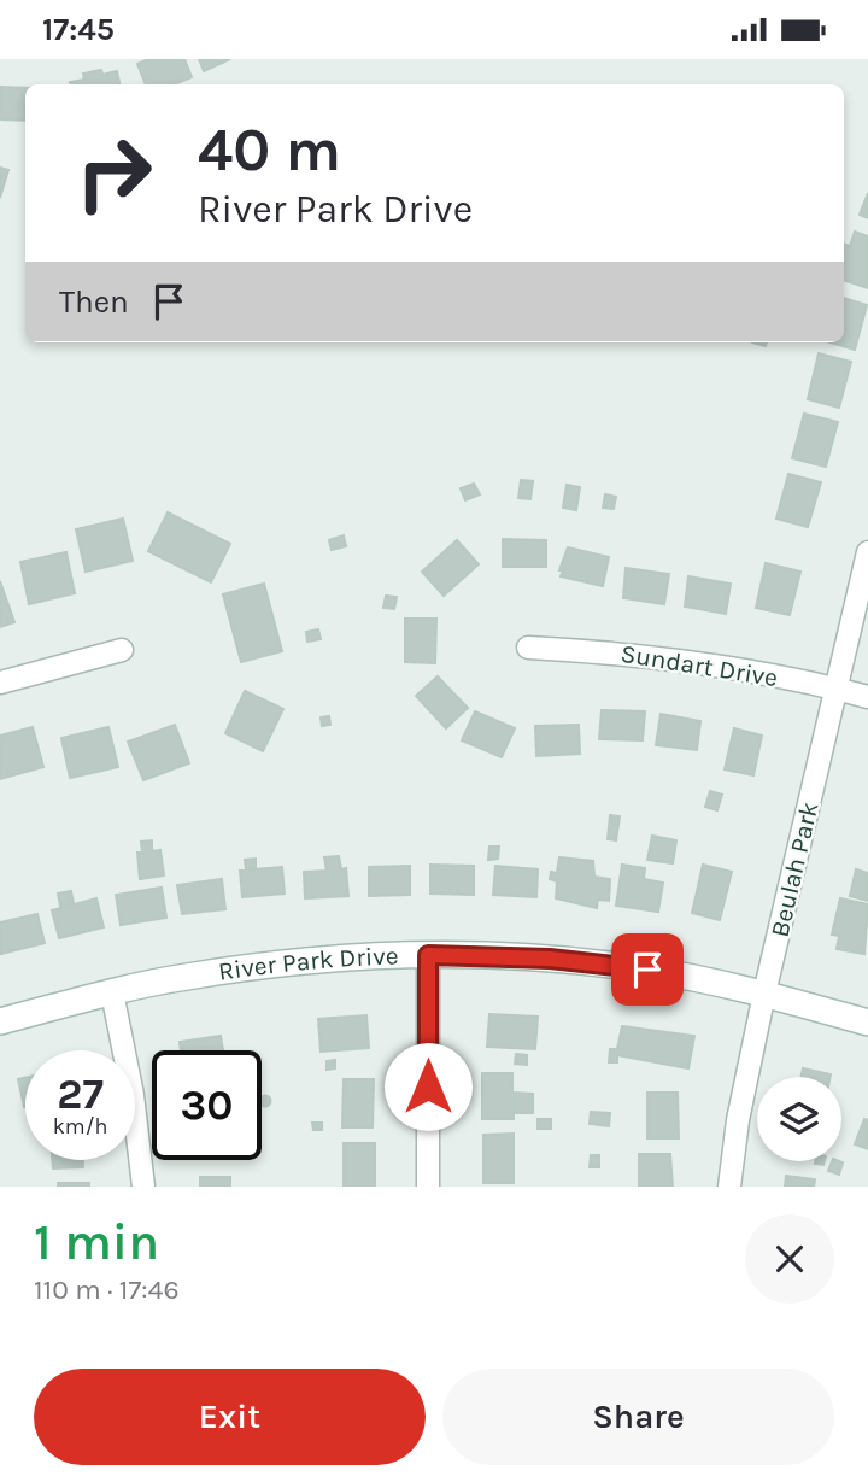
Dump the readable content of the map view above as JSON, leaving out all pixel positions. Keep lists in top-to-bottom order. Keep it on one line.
{"streets":{"street":["Sundart Drive","Beulah Park","River Park Drive"]},"crossings":[["Sundart Drive","Beulah Park"],["Beulah Park","River Park Drive"]],"page":{"status":"17:45","turn":["40 m","River Park Drive"],"then":"Then","speed":"27 km/h","limit":"30","heading":["1 min","110 m · 17:46"],"buttons":["Exit","Share"]}}
